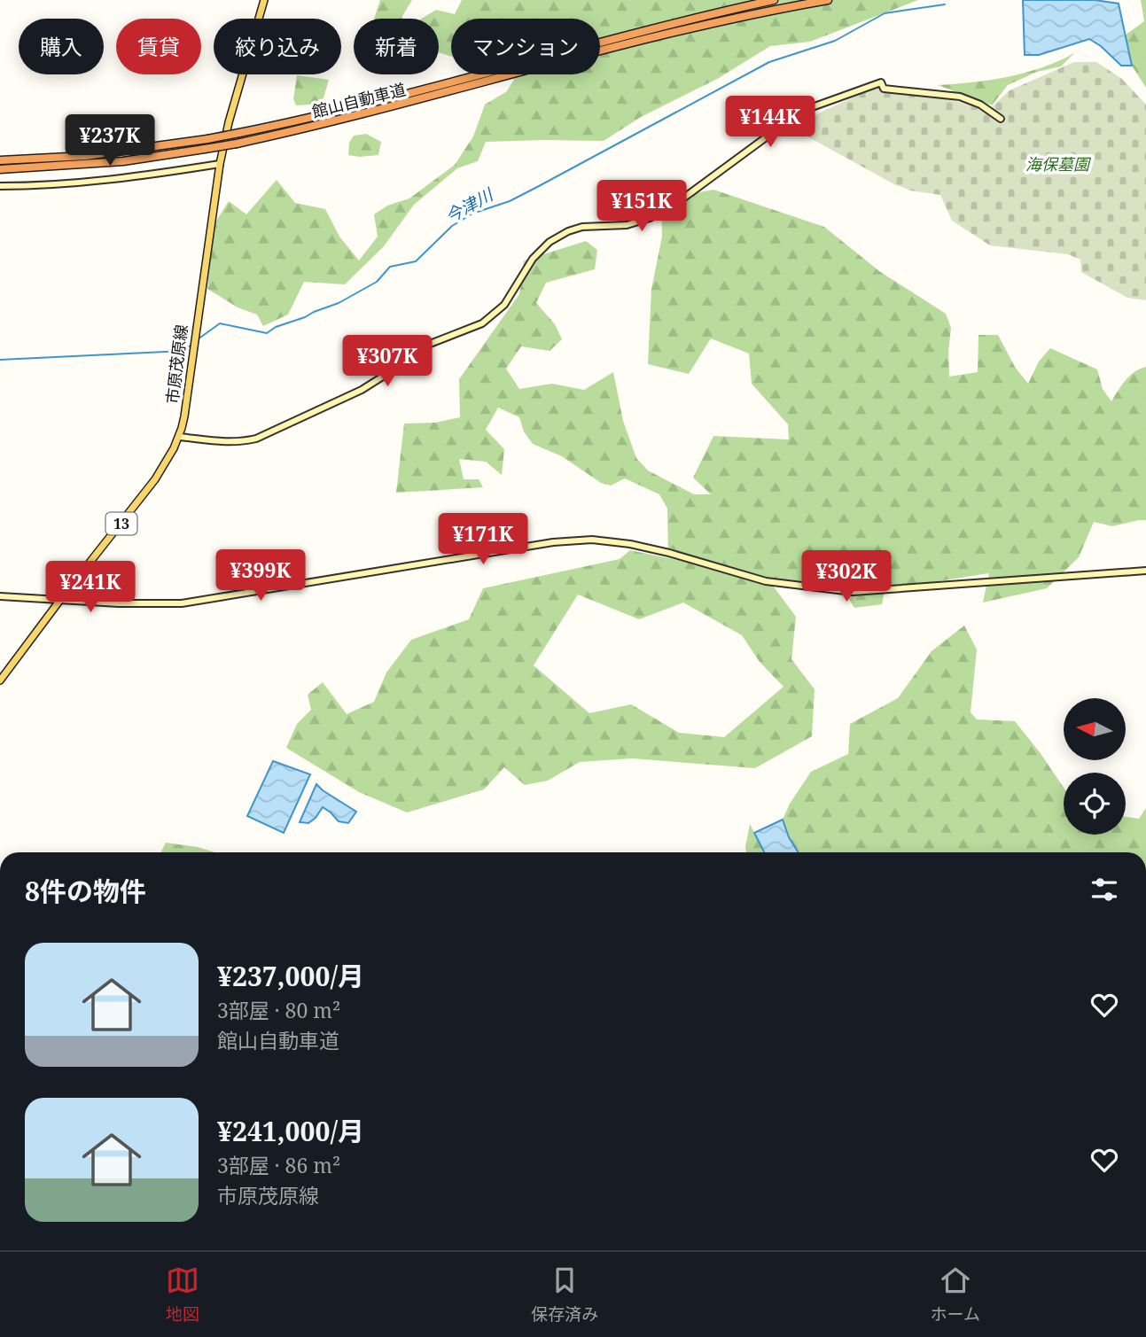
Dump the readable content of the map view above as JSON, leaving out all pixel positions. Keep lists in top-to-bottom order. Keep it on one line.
{"streets":{"highway":["館山自動車道"],"main road":["市原茂原線","13"]},"water":["今津川"],"parks":["海保墓園"],"north":"left","page":{"chip":["購入","賃貸","絞り込み","新着","マンション"],"price":["¥144K","¥237K","¥151K","¥307K","¥171K","¥399K","¥302K","¥241K"],"heading":"8件の物件","list":[{"name":"¥237,000/月","note":"3部屋 · 80 m² · 館山自動車道"},{"name":"¥241,000/月","note":"3部屋 · 86 m² · 市原茂原線"}],"tabs":["地図","保存済み","ホーム"]}}
